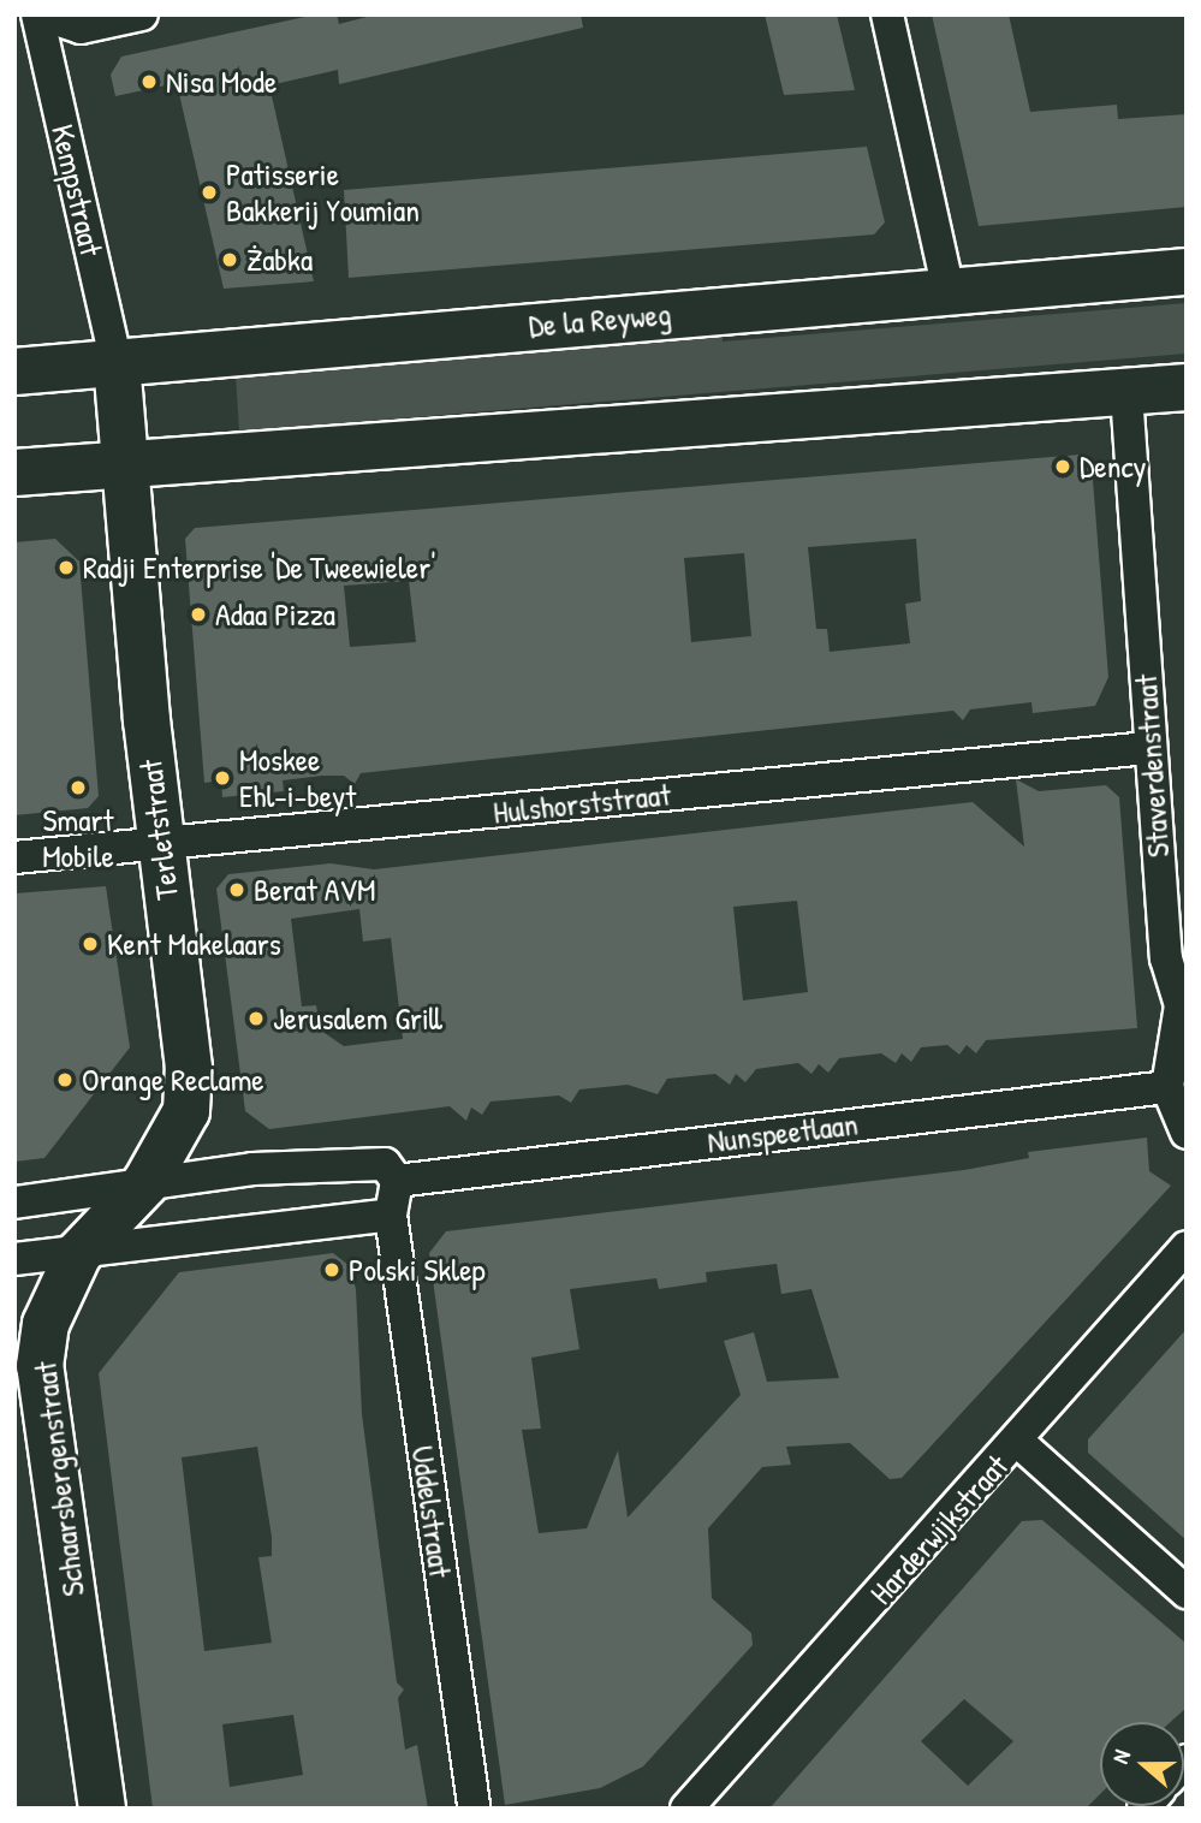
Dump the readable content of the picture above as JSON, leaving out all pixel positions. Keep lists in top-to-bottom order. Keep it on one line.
{"streets":{"street":["Kempstraat","De la Reyweg","Staverdenstraat","Hulshorststraat","Terletstraat","Nunspeetlaan","Schaarsbergenstraat","Uddelstraat","Harderwijkstraat"]},"crossings":[["Kempstraat","De la Reyweg"],["Kempstraat","Terletstraat"],["De la Reyweg","Terletstraat"],["Staverdenstraat","Hulshorststraat"],["Staverdenstraat","Nunspeetlaan"],["Hulshorststraat","Terletstraat"],["Terletstraat","Schaarsbergenstraat"]],"places":["Nisa Mode","Patisserie Bakkerij Youmian","Żabka","Dency","Radji Enterprise 'De Tweewieler'","Adaa Pizza","Moskee Ehl-i-beyt","Smart Mobile","Berat AVM","Kent Makelaars","Jerusalem Grill","Orange Reclame","Polski Sklep"],"north":"left"}
